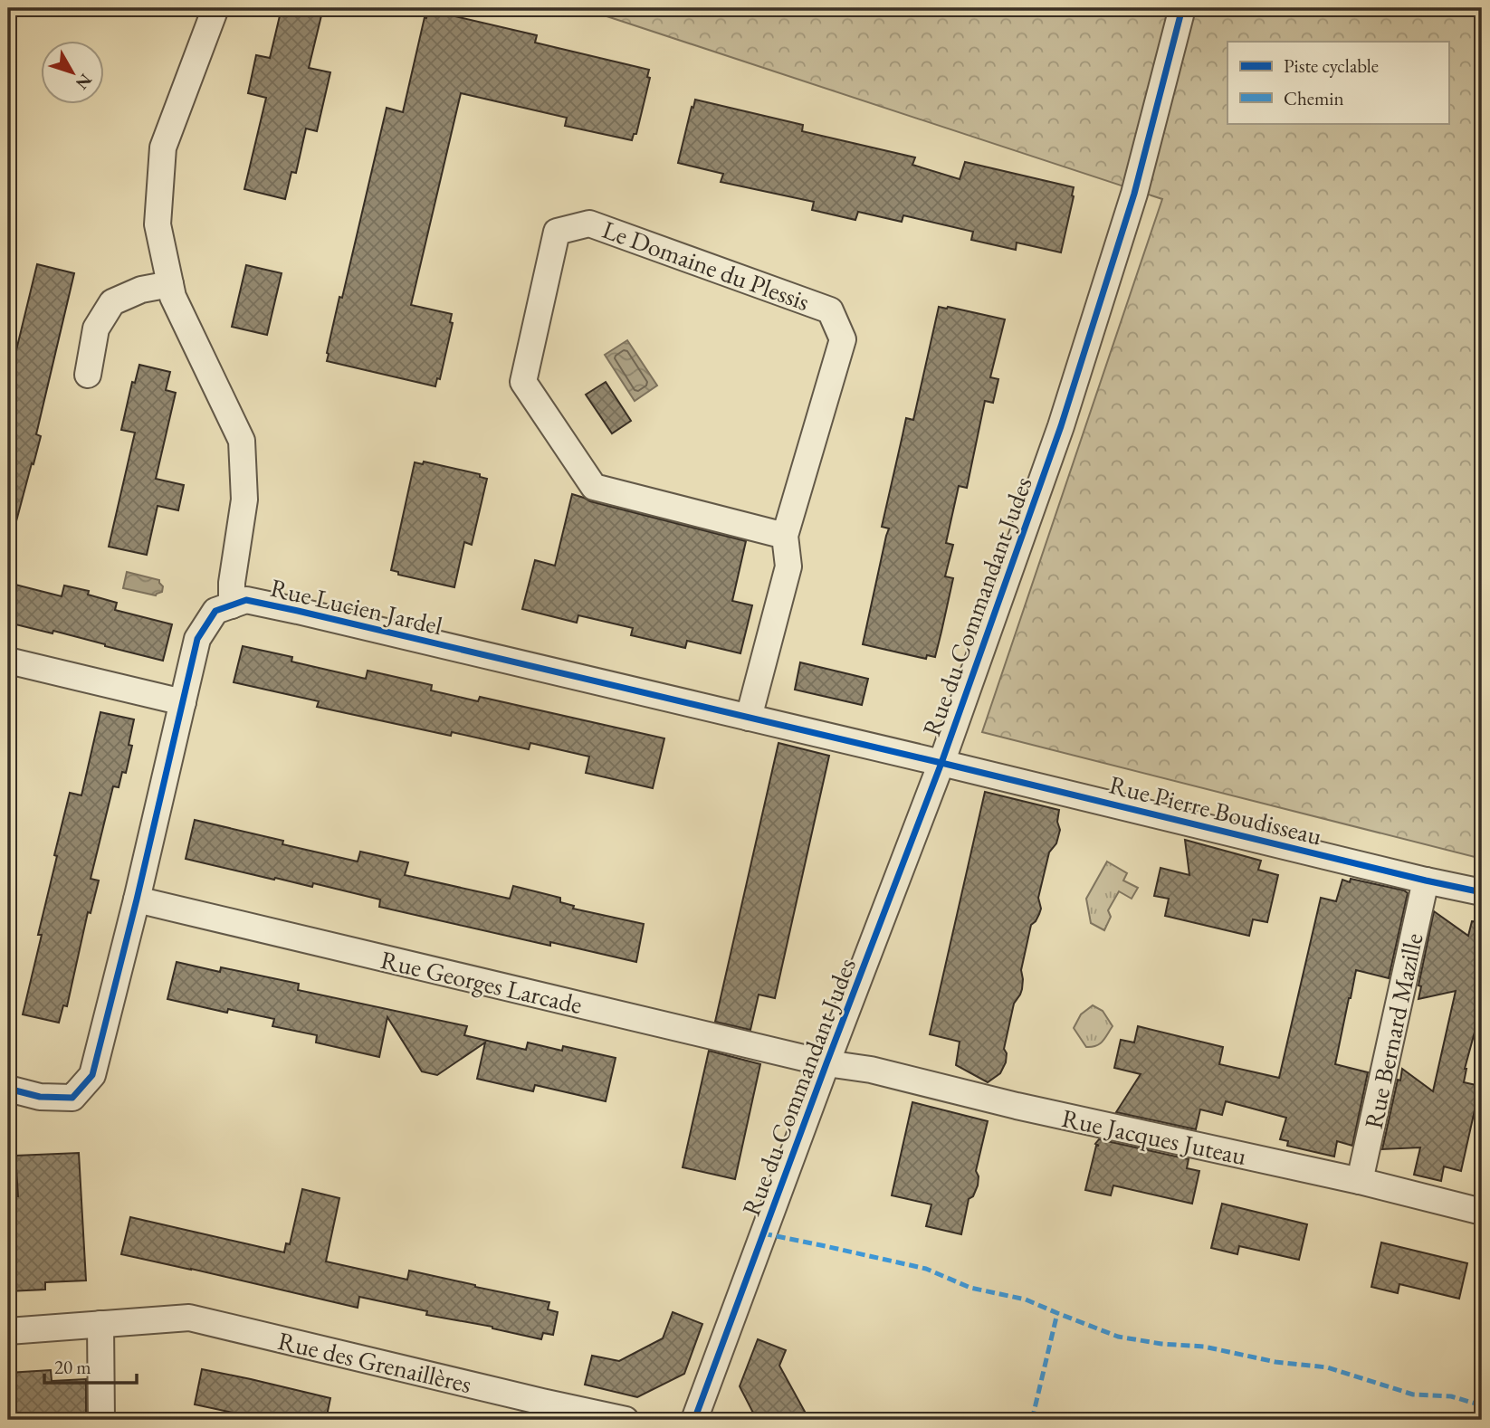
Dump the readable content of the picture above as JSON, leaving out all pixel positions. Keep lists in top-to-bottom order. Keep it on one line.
{"streets":{"street":["Le Domaine du Plessis","Rue Lucien Jardel","Rue du Commandant Judes","Rue Pierre Boudisseau","Rue Georges Larcade","Rue Bernard Mazille","Rue Jacques Juteau","Rue des Grenaillères"]},"crossings":[["Le Domaine du Plessis","Rue Lucien Jardel"],["Rue Lucien Jardel","Rue du Commandant Judes"],["Rue Lucien Jardel","Rue Pierre Boudisseau"],["Rue Lucien Jardel","Rue Georges Larcade"],["Rue du Commandant Judes","Rue Pierre Boudisseau"],["Rue du Commandant Judes","Rue Georges Larcade"],["Rue du Commandant Judes","Rue Jacques Juteau"],["Rue Pierre Boudisseau","Rue Bernard Mazille"],["Rue Georges Larcade","Rue Jacques Juteau"],["Rue Bernard Mazille","Rue Jacques Juteau"]],"legend":["Piste cyclable","Chemin"],"scale_bar":"20 m","north":"bottom right"}
